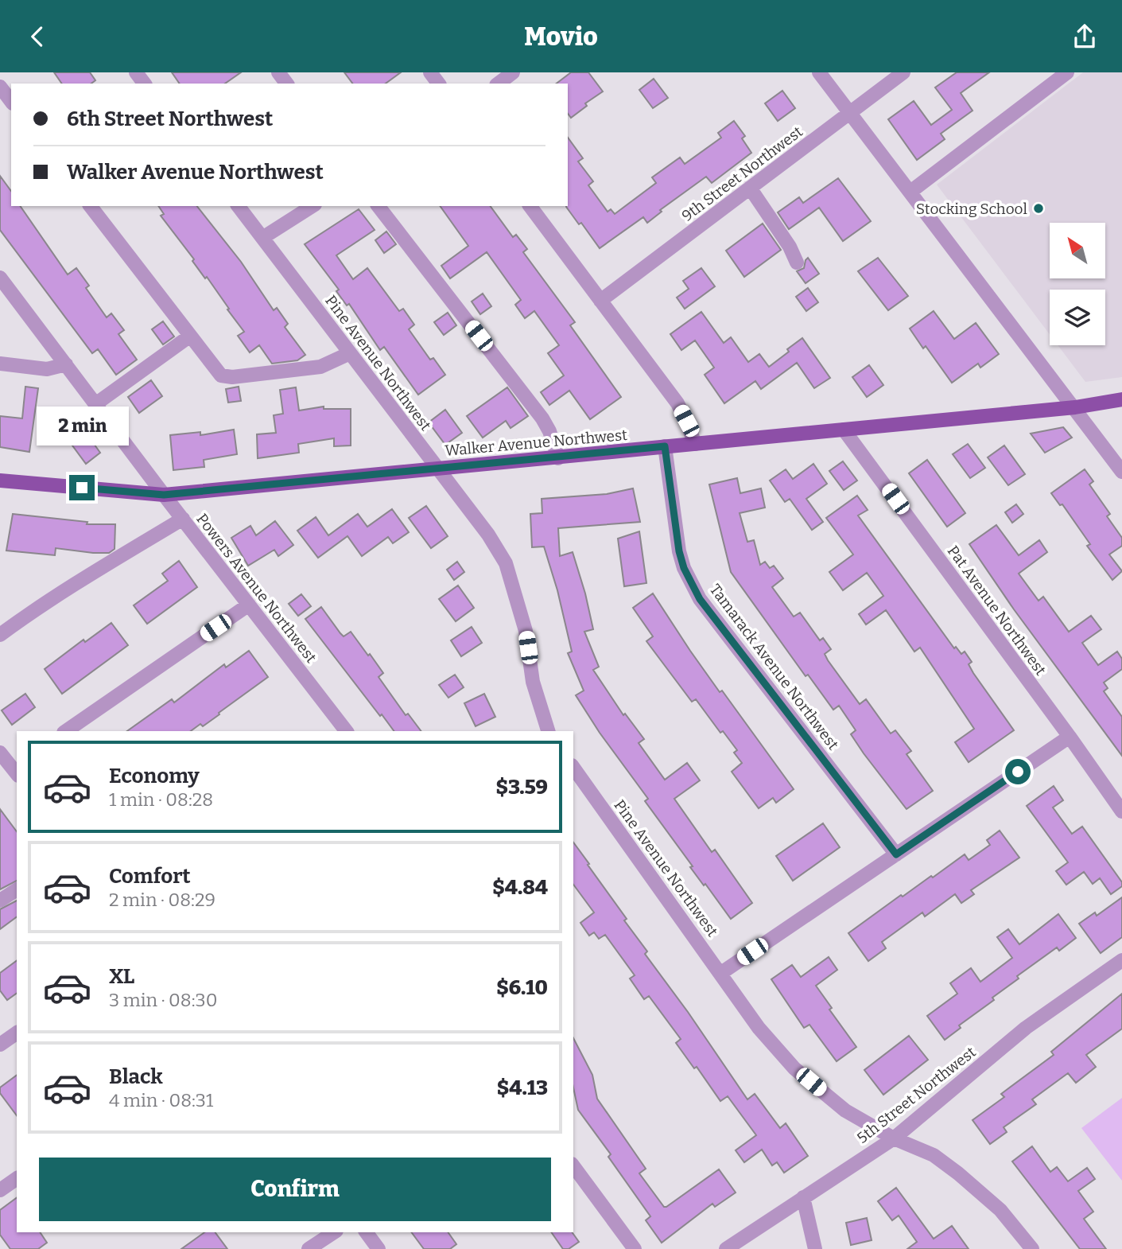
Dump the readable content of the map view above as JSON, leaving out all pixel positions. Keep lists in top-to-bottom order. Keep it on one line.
{"streets":{"main road":["Walker Avenue Northwest"],"street":["9th Street Northwest","Pine Avenue Northwest","Powers Avenue Northwest","Pat Avenue Northwest","Tamarack Avenue Northwest","5th Street Northwest"]},"crossings":[["Pine Avenue Northwest","Walker Avenue Northwest"],["Pine Avenue Northwest","5th Street Northwest"],["Walker Avenue Northwest","Powers Avenue Northwest"],["Walker Avenue Northwest","Pat Avenue Northwest"],["Walker Avenue Northwest","Tamarack Avenue Northwest"]],"places":["Stocking School"],"north":"top left","page":{"header":"Movio","banner":["6th Street Northwest","Walker Avenue Northwest"],"bubble":"2 min","list":[{"name":"Economy","note":"1 min · 08:28","value":"$3.59"},{"name":"Comfort","note":"2 min · 08:29","value":"$4.84"},{"name":"XL","note":"3 min · 08:30","value":"$6.10"},{"name":"Black","note":"4 min · 08:31","value":"$4.13"}],"buttons":"Confirm"}}
